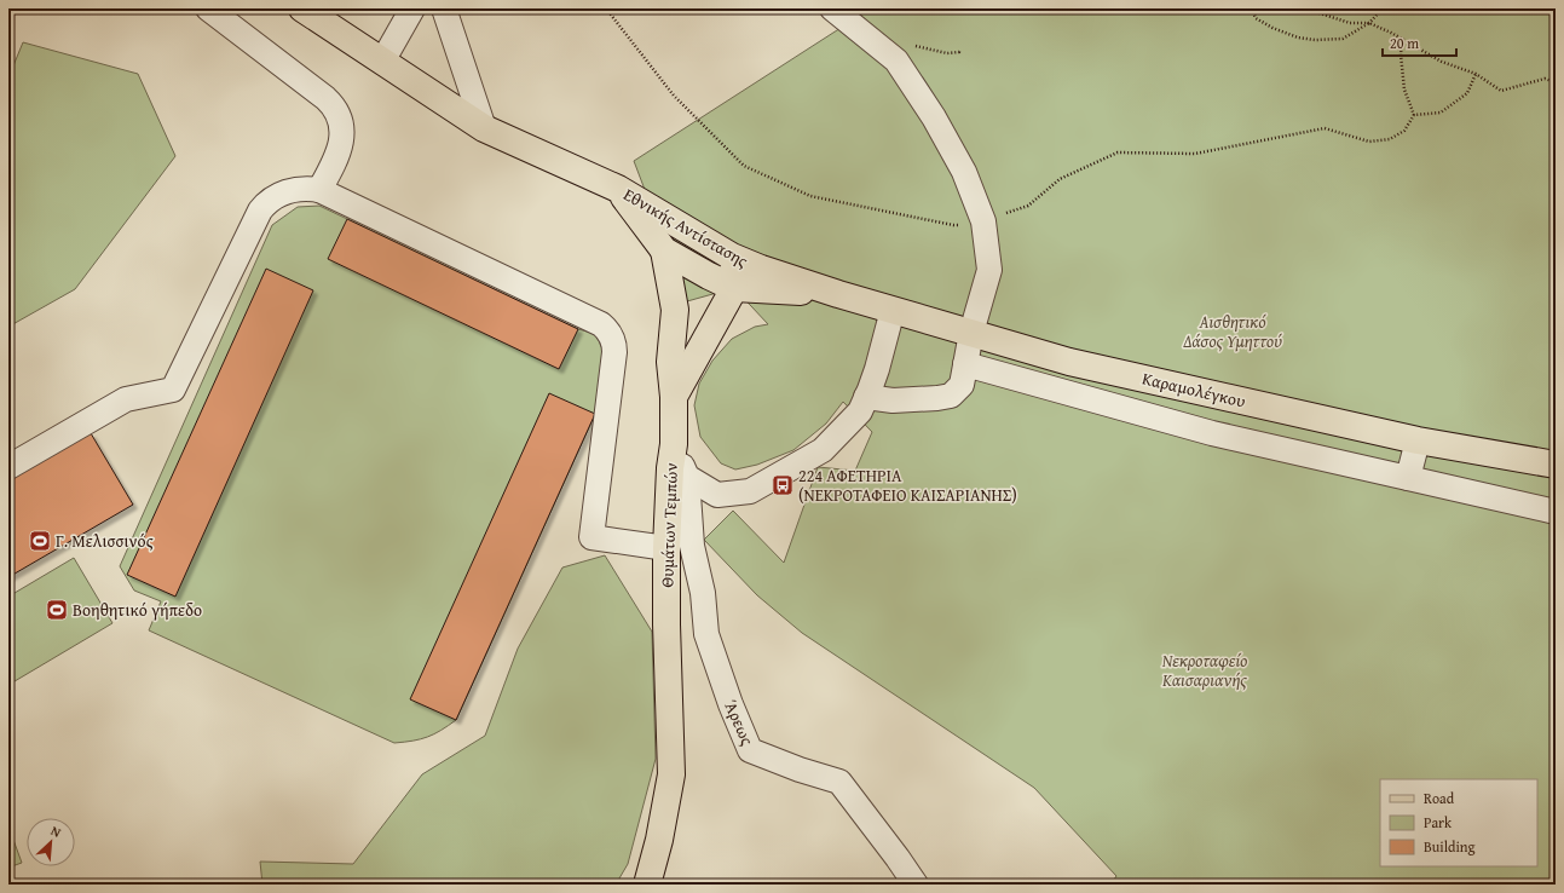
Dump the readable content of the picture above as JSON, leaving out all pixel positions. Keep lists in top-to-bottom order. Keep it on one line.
{"streets":{"main road":["Εθνικής Αντίστασης","Καραμολέγκου","Θυμάτων Τεμπών"],"street":["Άρεως"]},"crossings":[["Εθνικής Αντίστασης","Καραμολέγκου"],["Εθνικής Αντίστασης","Θυμάτων Τεμπών"]],"parks":["Αισθητικό Δάσος Υμηττού","Νεκροταφείο Καισαριανής"],"places":{"bus stop":["224 ΑΦΕΤΗΡΙΑ (ΝΕΚΡΟΤΑΦΕΙΟ ΚΑΙΣΑΡΙΑΝΗΣ)"],"sports":["Γ. Μελισσινός","Βοηθητικό γήπεδο"]},"legend":["Road","Park","Building"],"scale_bar":"20 m","north":"top right"}
